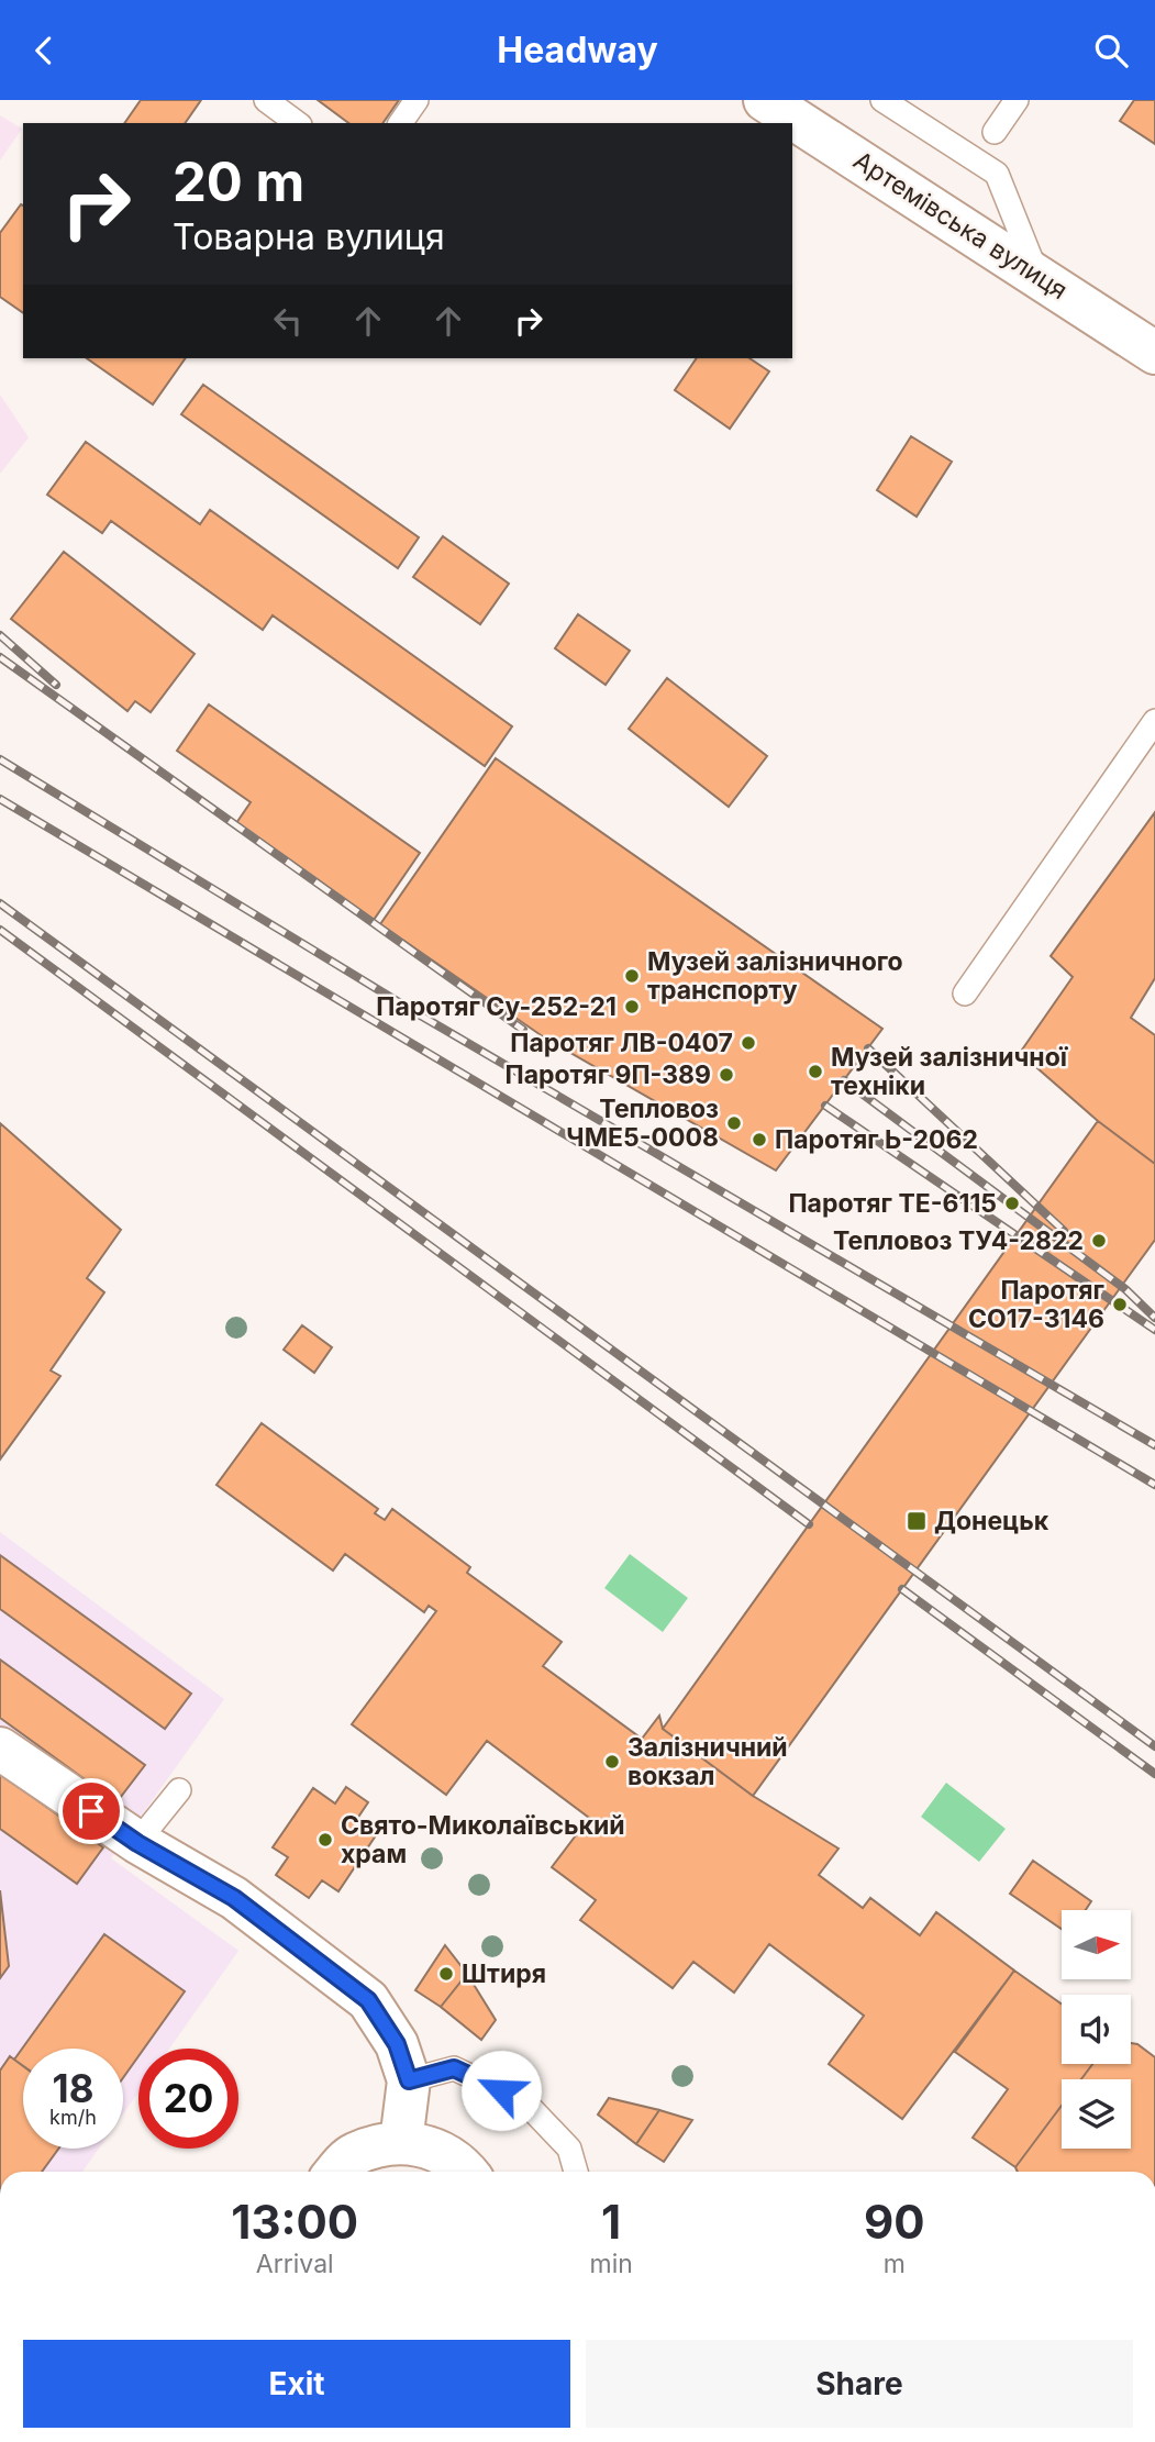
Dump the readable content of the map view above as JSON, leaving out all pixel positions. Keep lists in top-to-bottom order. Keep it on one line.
{"streets":{"main road":["Артемівська вулиця"]},"places":{"other":["Музей залізничного транспорту","Паротяг Су-252-21","Паротяг ЛВ-0407","Музей залізничної техніки","Паротяг 9П-389","Тепловоз ЧМЕ5-0008","Паротяг Ь-2062","Паротяг ТЕ-6115","Тепловоз ТУ4-2822","Паротяг СО17-3146","Залізничний вокзал","Свято-Миколаївський храм","Штиря"],"transit":["Донецьк"]},"north":"right","page":{"header":"Headway","turn":["20 m","Товарна вулиця"],"speed":"18 km/h","limit":"20","eta":["13:00","Arrival","1","min","90","m"],"buttons":["Exit","Share"]}}
